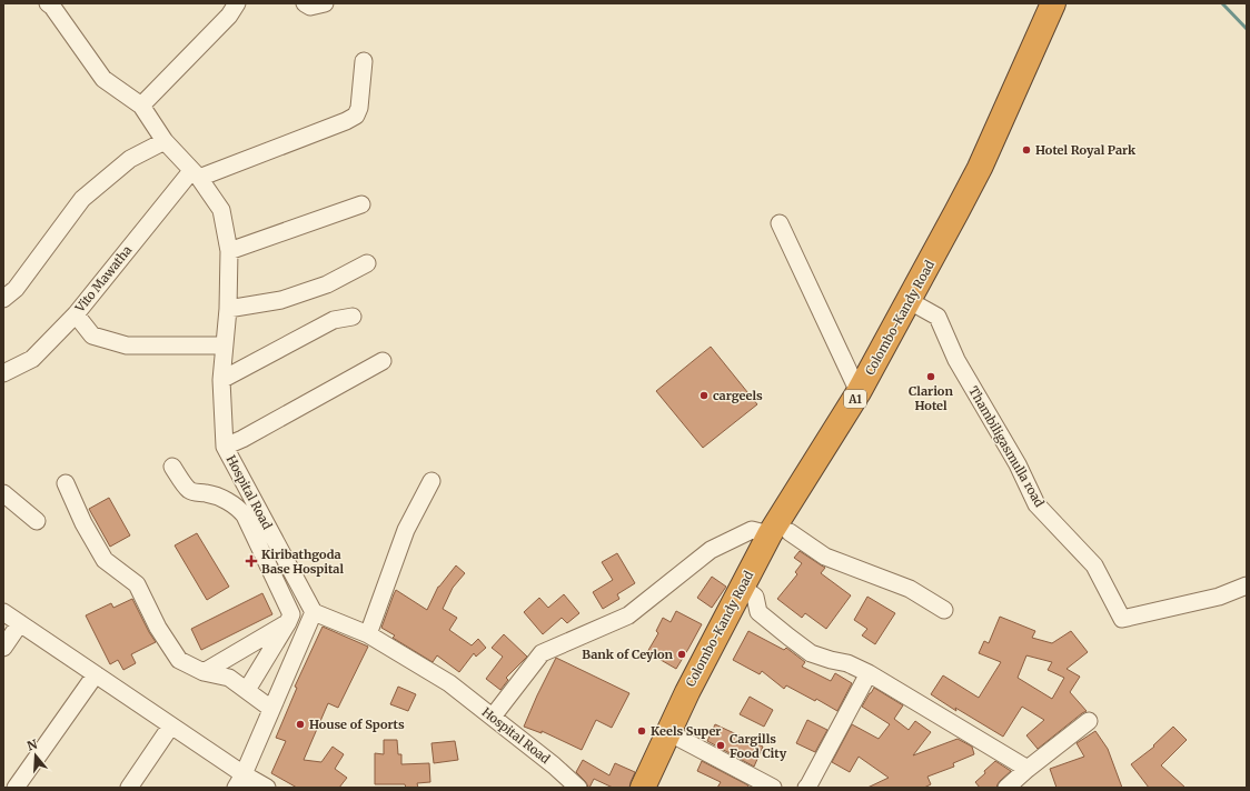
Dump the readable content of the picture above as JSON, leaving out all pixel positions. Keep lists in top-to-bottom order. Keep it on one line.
{"streets":{"highway":["Colombo-Kandy Road","A1"],"street":["Vito Mawatha","Thambiligasmulla road","Hospital Road"]},"crossings":[["Vito Mawatha","Hospital Road"],["Colombo-Kandy Road","Thambiligasmulla road"]],"places":{"other":["Hotel Royal Park","Clarion Hotel","cargeels","Bank of Ceylon","House of Sports","Keels Super","Cargills Food City"],"health":["Kiribathgoda Base Hospital"]},"north":"top"}
